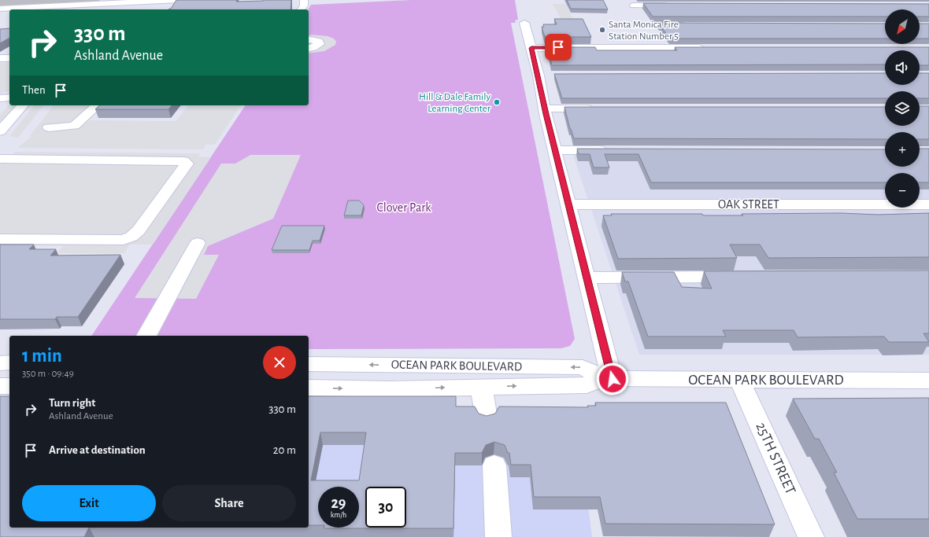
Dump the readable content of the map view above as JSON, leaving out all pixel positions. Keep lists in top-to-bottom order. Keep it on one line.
{"streets":{"street":["OAK STREET","OCEAN PARK BOULEVARD","25TH STREET"]},"crossings":[["OCEAN PARK BOULEVARD","25TH STREET"]],"parks":["Clover Park"],"places":["Santa Monica Fire Station Number 5","Hill & Dale Family Learning Center"],"north":"bottom left","page":{"map_buttons":["+","−"],"turn":["330 m","Ashland Avenue"],"then":"Then","heading":["1 min","350 m · 09:49"],"list":[{"name":"Turn right","note":"Ashland Avenue","value":"330 m"},{"name":"Arrive at destination","value":"20 m"}],"buttons":["Exit","Share"],"speed":"29 km/h","limit":"30"}}
